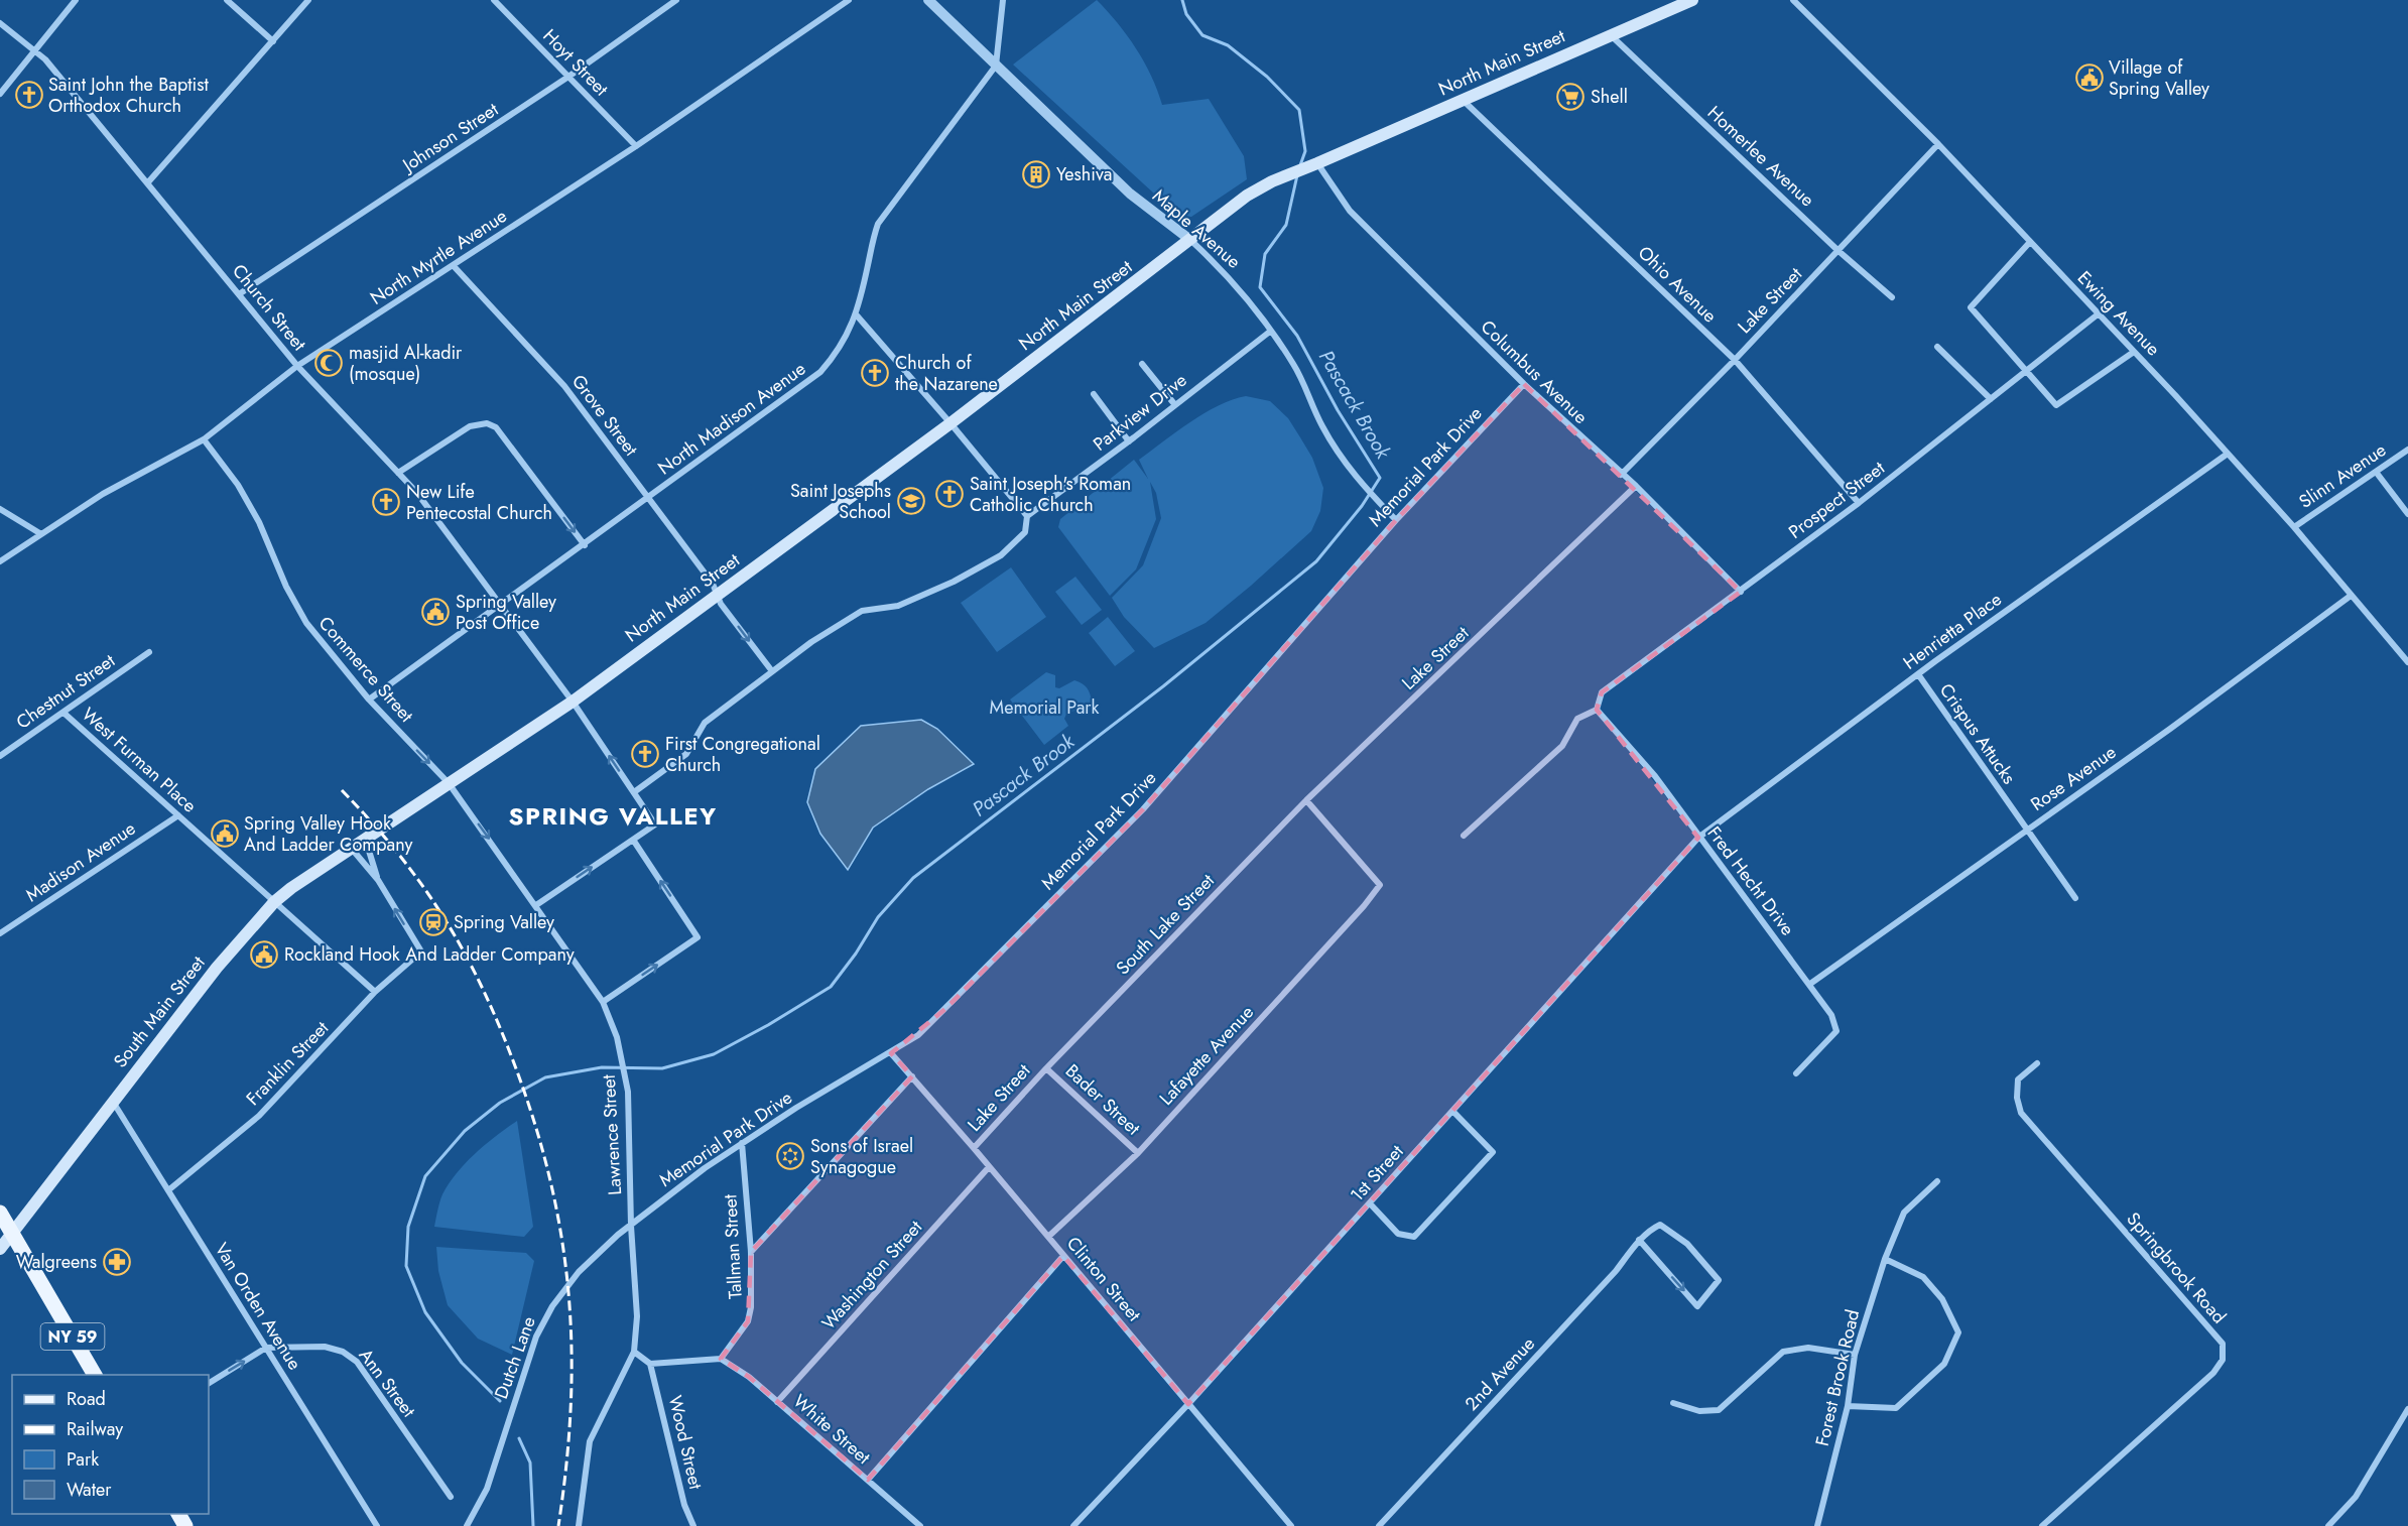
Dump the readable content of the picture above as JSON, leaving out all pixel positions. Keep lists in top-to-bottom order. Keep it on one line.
{"streets":{"main road":["North Main Street","South Main Street","NY 59"],"street":["Hoyt Street","Johnson Street","Homerlee Avenue","Maple Avenue","North Myrtle Avenue","Ohio Avenue","Lake Street","Church Street","Ewing Avenue","Columbus Avenue","Parkview Drive","Grove Street","North Madison Avenue","Memorial Park Drive","Slinn Avenue","Prospect Street","Henrietta Place","Commerce Street","Chestnut Street","Crispus Attucks","West Furman Place","Rose Avenue","Madison Avenue","Fred Hecht Drive","South Lake Street","Lafayette Avenue","Franklin Street","Bader Street","Lawrence Street","1st Street","Tallman Street","Springbrook Road","Washington Street","Clinton Street","Van Orden Avenue","Dutch Lane","2nd Avenue","Forest Brook Road","Ann Street","White Street","Wood Street"]},"crossings":[["Hoyt Street","Johnson Street"],["Hoyt Street","North Myrtle Avenue"],["North Main Street","Homerlee Avenue"],["North Main Street","Maple Avenue"],["North Main Street","Ohio Avenue"],["North Main Street","Church Street"],["North Main Street","Columbus Avenue"],["North Main Street","Grove Street"],["North Main Street","Commerce Street"],["North Main Street","South Main Street"],["North Main Street","Lawrence Street"],["Johnson Street","Church Street"],["Homerlee Avenue","Lake Street"],["Maple Avenue","Parkview Drive"],["Maple Avenue","North Madison Avenue"],["Maple Avenue","Memorial Park Drive"],["North Myrtle Avenue","Church Street"],["North Myrtle Avenue","Grove Street"],["North Myrtle Avenue","Commerce Street"],["Ohio Avenue","Lake Street"],["Ohio Avenue","Prospect Street"],["Lake Street","Ewing Avenue"],["Lake Street","Columbus Avenue"],["Lake Street","South Lake Street"],["Lake Street","Lafayette Avenue"],["Lake Street","Bader Street"],["Lake Street","Clinton Street"],["Church Street","North Madison Avenue"],["Ewing Avenue","Slinn Avenue"],["Ewing Avenue","Prospect Street"],["Ewing Avenue","Henrietta Place"],["Ewing Avenue","Rose Avenue"],["Columbus Avenue","Memorial Park Drive"],["Columbus Avenue","Prospect Street"],["Grove Street","North Madison Avenue"],["North Madison Avenue","Commerce Street"],["Memorial Park Drive","Lawrence Street"],["Memorial Park Drive","Tallman Street"],["Memorial Park Drive","Clinton Street"],["Memorial Park Drive","Dutch Lane"],["Prospect Street","Fred Hecht Drive"],["Henrietta Place","Crispus Attucks"],["Henrietta Place","Fred Hecht Drive"],["Henrietta Place","1st Street"],["Commerce Street","Lawrence Street"],["Chestnut Street","West Furman Place"],["Crispus Attucks","Rose Avenue"],["West Furman Place","Madison Avenue"],["West Furman Place","South Main Street"],["West Furman Place","Franklin Street"],["Rose Avenue","Fred Hecht Drive"],["Fred Hecht Drive","1st Street"],["South Lake Street","Lafayette Avenue"],["South Lake Street","Bader Street"],["South Main Street","Van Orden Avenue"],["South Main Street","NY 59"],["Lafayette Avenue","Bader Street"],["Lafayette Avenue","Clinton Street"],["Franklin Street","Van Orden Avenue"],["Lawrence Street","Dutch Lane"],["1st Street","Clinton Street"],["Tallman Street","White Street"],["Washington Street","Clinton Street"],["Washington Street","White Street"],["Van Orden Avenue","Ann Street"]],"districts":["SPRING VALLEY"],"water":["Pascack Brook"],"parks":["Memorial Park"],"places":{"public building":["Village of Spring Valley","Spring Valley Post Office","Spring Valley Hook And Ladder Company","Rockland Hook And Ladder Company"],"church":["Saint John the Baptist Orthodox Church","Church of the Nazarene","Saint Joseph's Roman Catholic Church","New Life Pentecostal Church","First Congregational Church"],"supermarket":["Shell"],"building":["Yeshiva"],"mosque":["masjid Al-kadir (mosque)"],"school or university":["Saint Josephs School"],"station":["Spring Valley"],"synagogue":["Sons of Israel Synagogue"],"pharmacy":["Walgreens"]},"legend":["Road","Railway","Park","Water"]}
